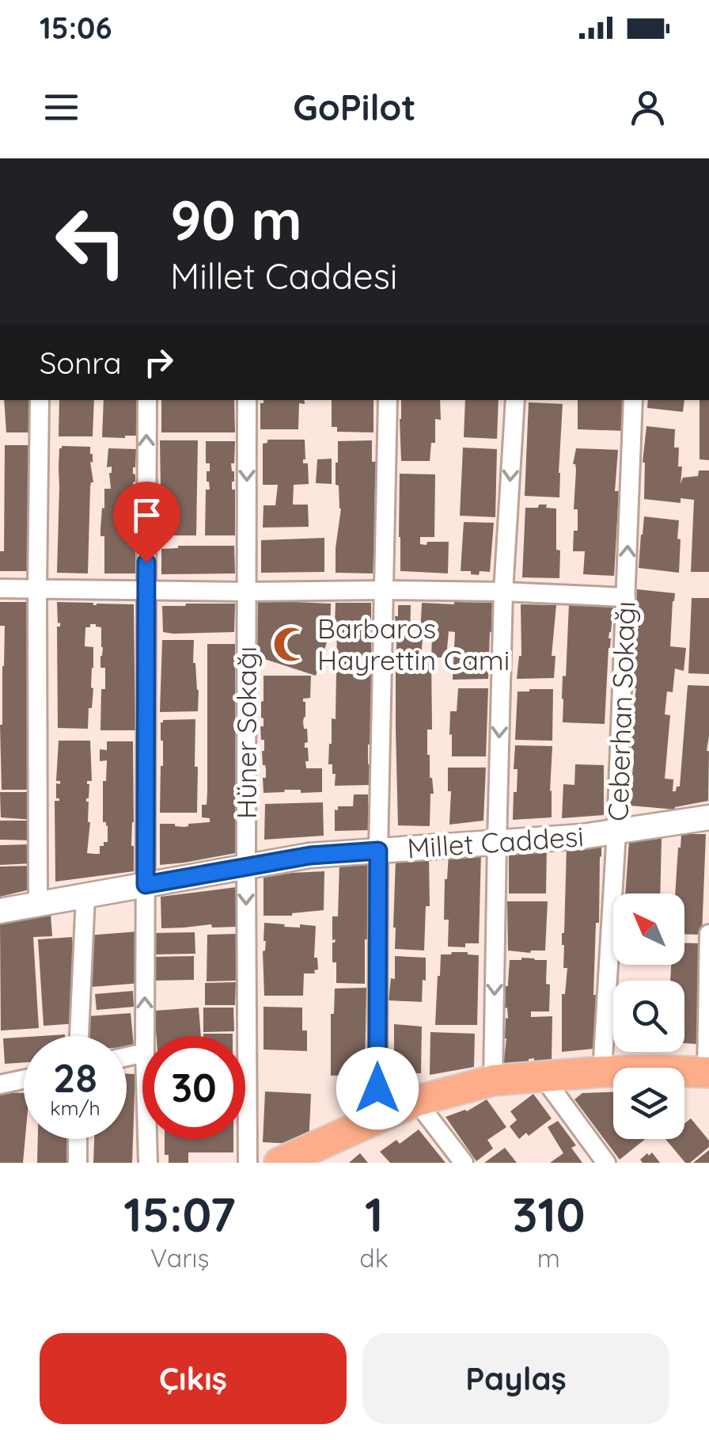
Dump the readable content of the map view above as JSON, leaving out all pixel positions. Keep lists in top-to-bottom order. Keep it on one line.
{"streets":{"street":["Ceberhan Sokağı","Hüner Sokağı","Millet Caddesi"]},"crossings":[["Ceberhan Sokağı","Millet Caddesi"],["Hüner Sokağı","Millet Caddesi"]],"places":{"mosque":["Barbaros Hayrettin Cami"]},"north":"top left","page":{"status":"15:06","header":"GoPilot","turn":["90 m","Millet Caddesi"],"then":"Sonra","speed":"28 km/h","limit":"30","eta":["15:07","Varış","1","dk","310","m"],"buttons":["Çıkış","Paylaş"]}}
